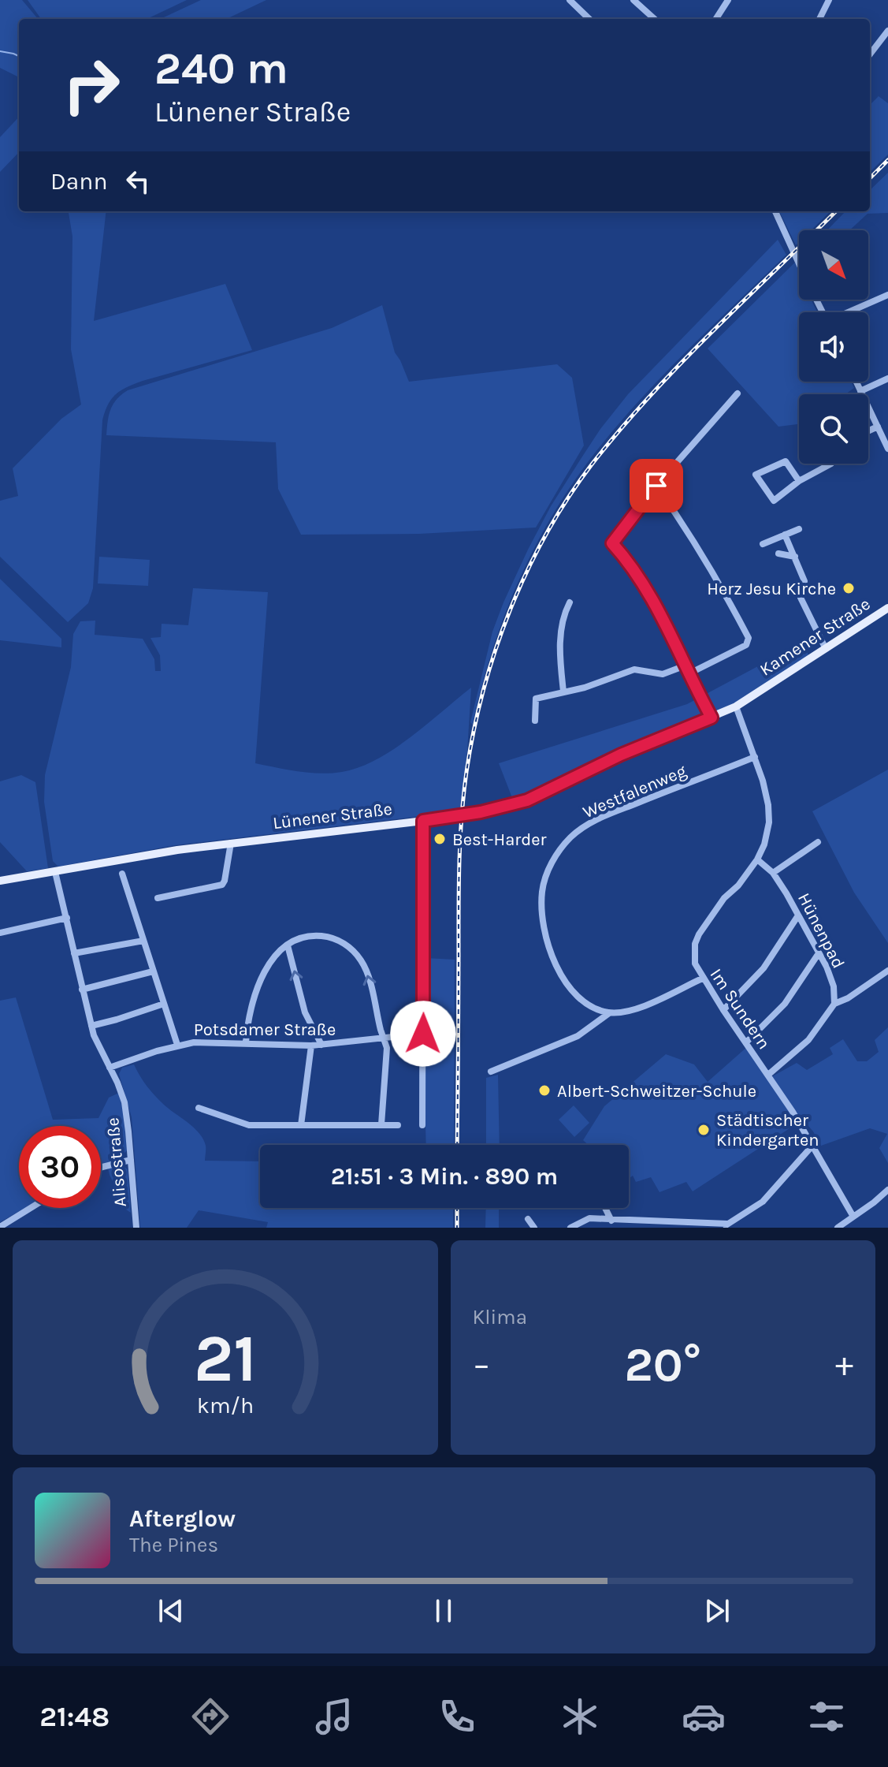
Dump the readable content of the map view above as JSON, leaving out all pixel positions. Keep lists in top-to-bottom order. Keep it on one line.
{"streets":{"main road":["Kamener Straße","Lünener Straße"],"street":["Westfalenweg","Hünenpad","Im Sundern","Potsdamer Straße","Alisostraße"]},"crossings":[["Kamener Straße","Lünener Straße"],["Westfalenweg","Im Sundern"],["Lünener Straße","Im Sundern"],["Lünener Straße","Alisostraße"],["Hünenpad","Im Sundern"],["Potsdamer Straße","Alisostraße"]],"places":["Herz Jesu Kirche","Best-Harder","Albert-Schweitzer-Schule","Städtischer Kindergarten"],"north":"bottom right","page":{"turn":["240 m","Lünener Straße"],"then":"Dann","limit":"30","trip":"21:51 · 3 Min. · 890 m","tile":"Klima","heat":["−","20°","+"],"song":["Afterglow","The Pines"],"tabs":"21:48","gauge":["21","km/h"]}}
